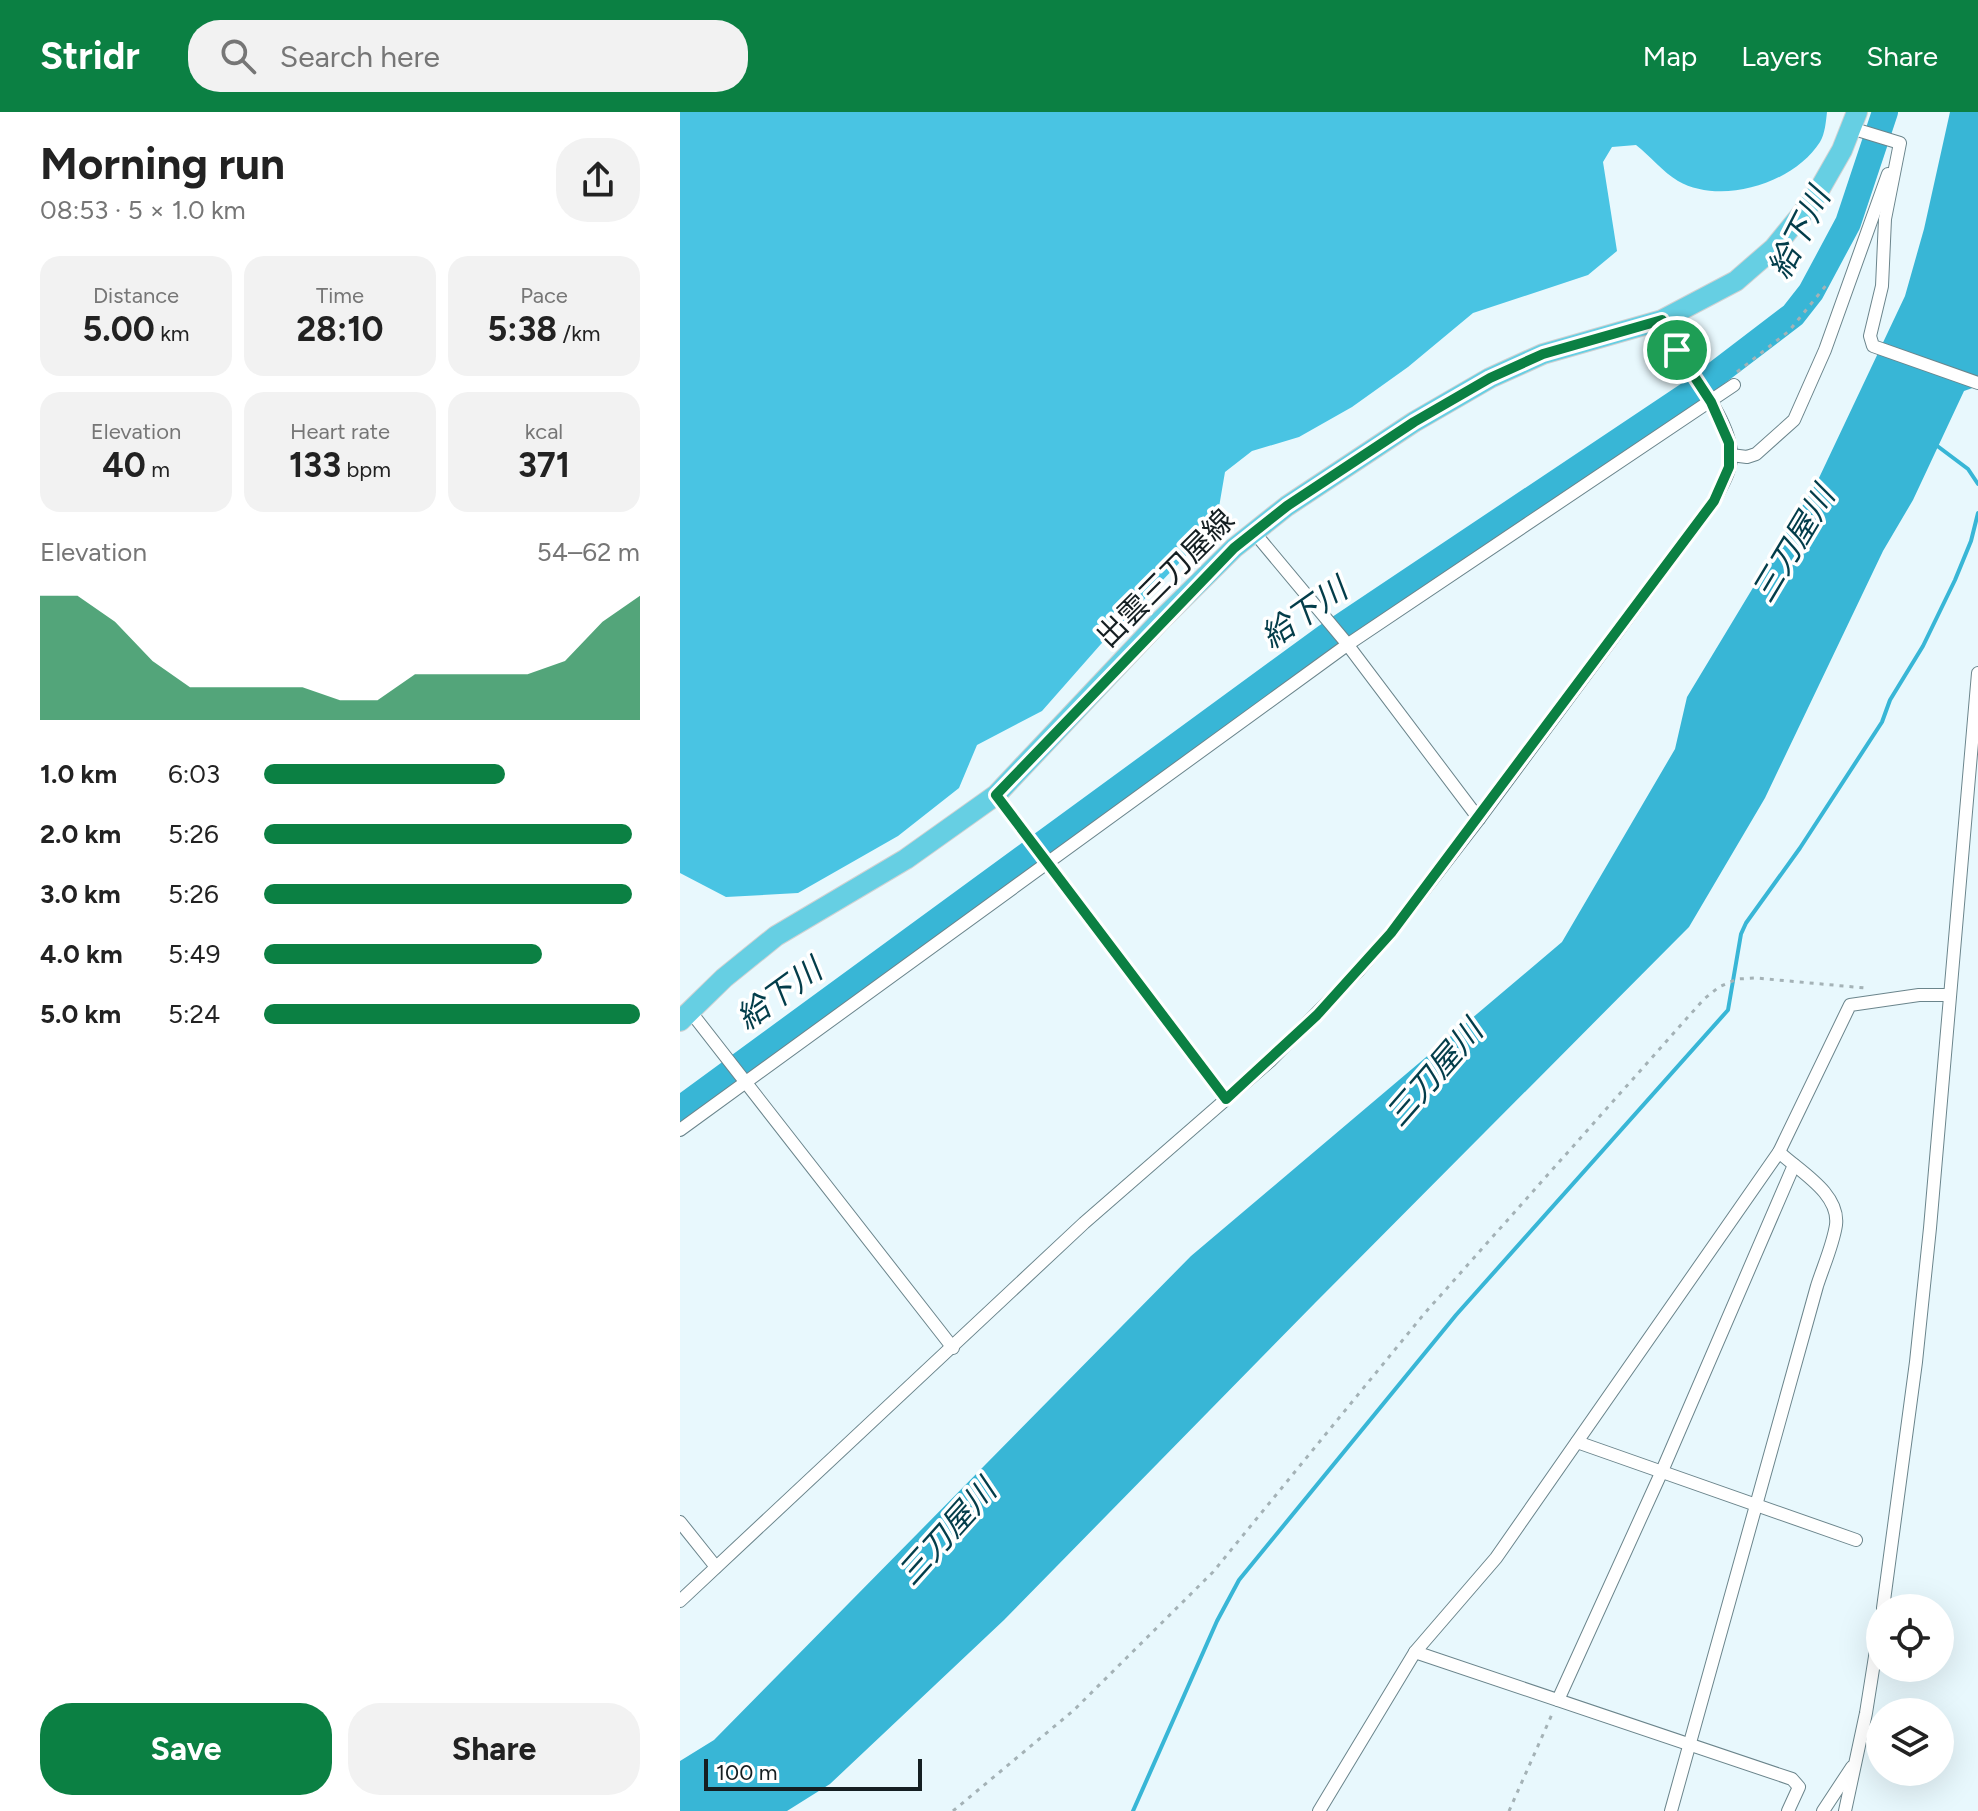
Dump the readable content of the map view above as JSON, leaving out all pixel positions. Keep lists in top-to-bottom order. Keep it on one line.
{"streets":{"main road":["出雲三刀屋線"]},"water":["給下川","三刀屋川"],"scale_bar":"100 m","page":{"header":"Stridr","search":"Search here","nav":["Map","Layers","Share"],"heading":["Morning run","08:53 · 5 × 1.0 km"],"stats":[["Distance","5.00 km"],["Time","28:10"],["Pace","5:38 /km"],["Elevation","40 m"],["Heart rate","133 bpm"],["kcal","371"]],"chart":["Elevation","54–62 m"],"list":[{"name":"1.0 km","note":"6:03"},{"name":"2.0 km","note":"5:26"},{"name":"3.0 km","note":"5:26"},{"name":"4.0 km","note":"5:49"},{"name":"5.0 km","note":"5:24"}],"buttons":["Save","Share"],"scale":"100 m"}}
